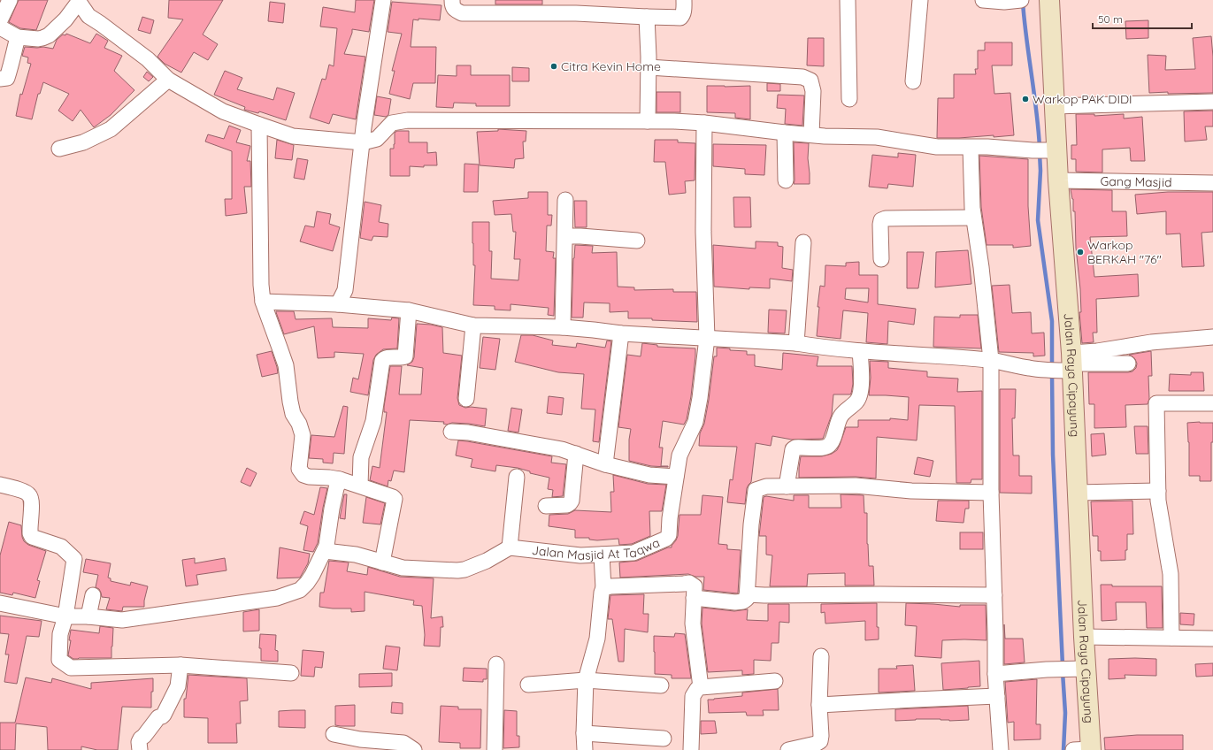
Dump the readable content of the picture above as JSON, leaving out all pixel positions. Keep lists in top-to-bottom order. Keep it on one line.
{"streets":{"main road":["Jalan Raya Cipayung"],"street":["Gang Masjid","Jalan Masjid At Taqwa"]},"crossings":[["Gang Masjid","Jalan Raya Cipayung"]],"places":["Citra Kevin Home","Warkop PAK DIDI","Warkop BERKAH \"76\""],"scale_bar":"50 m"}
